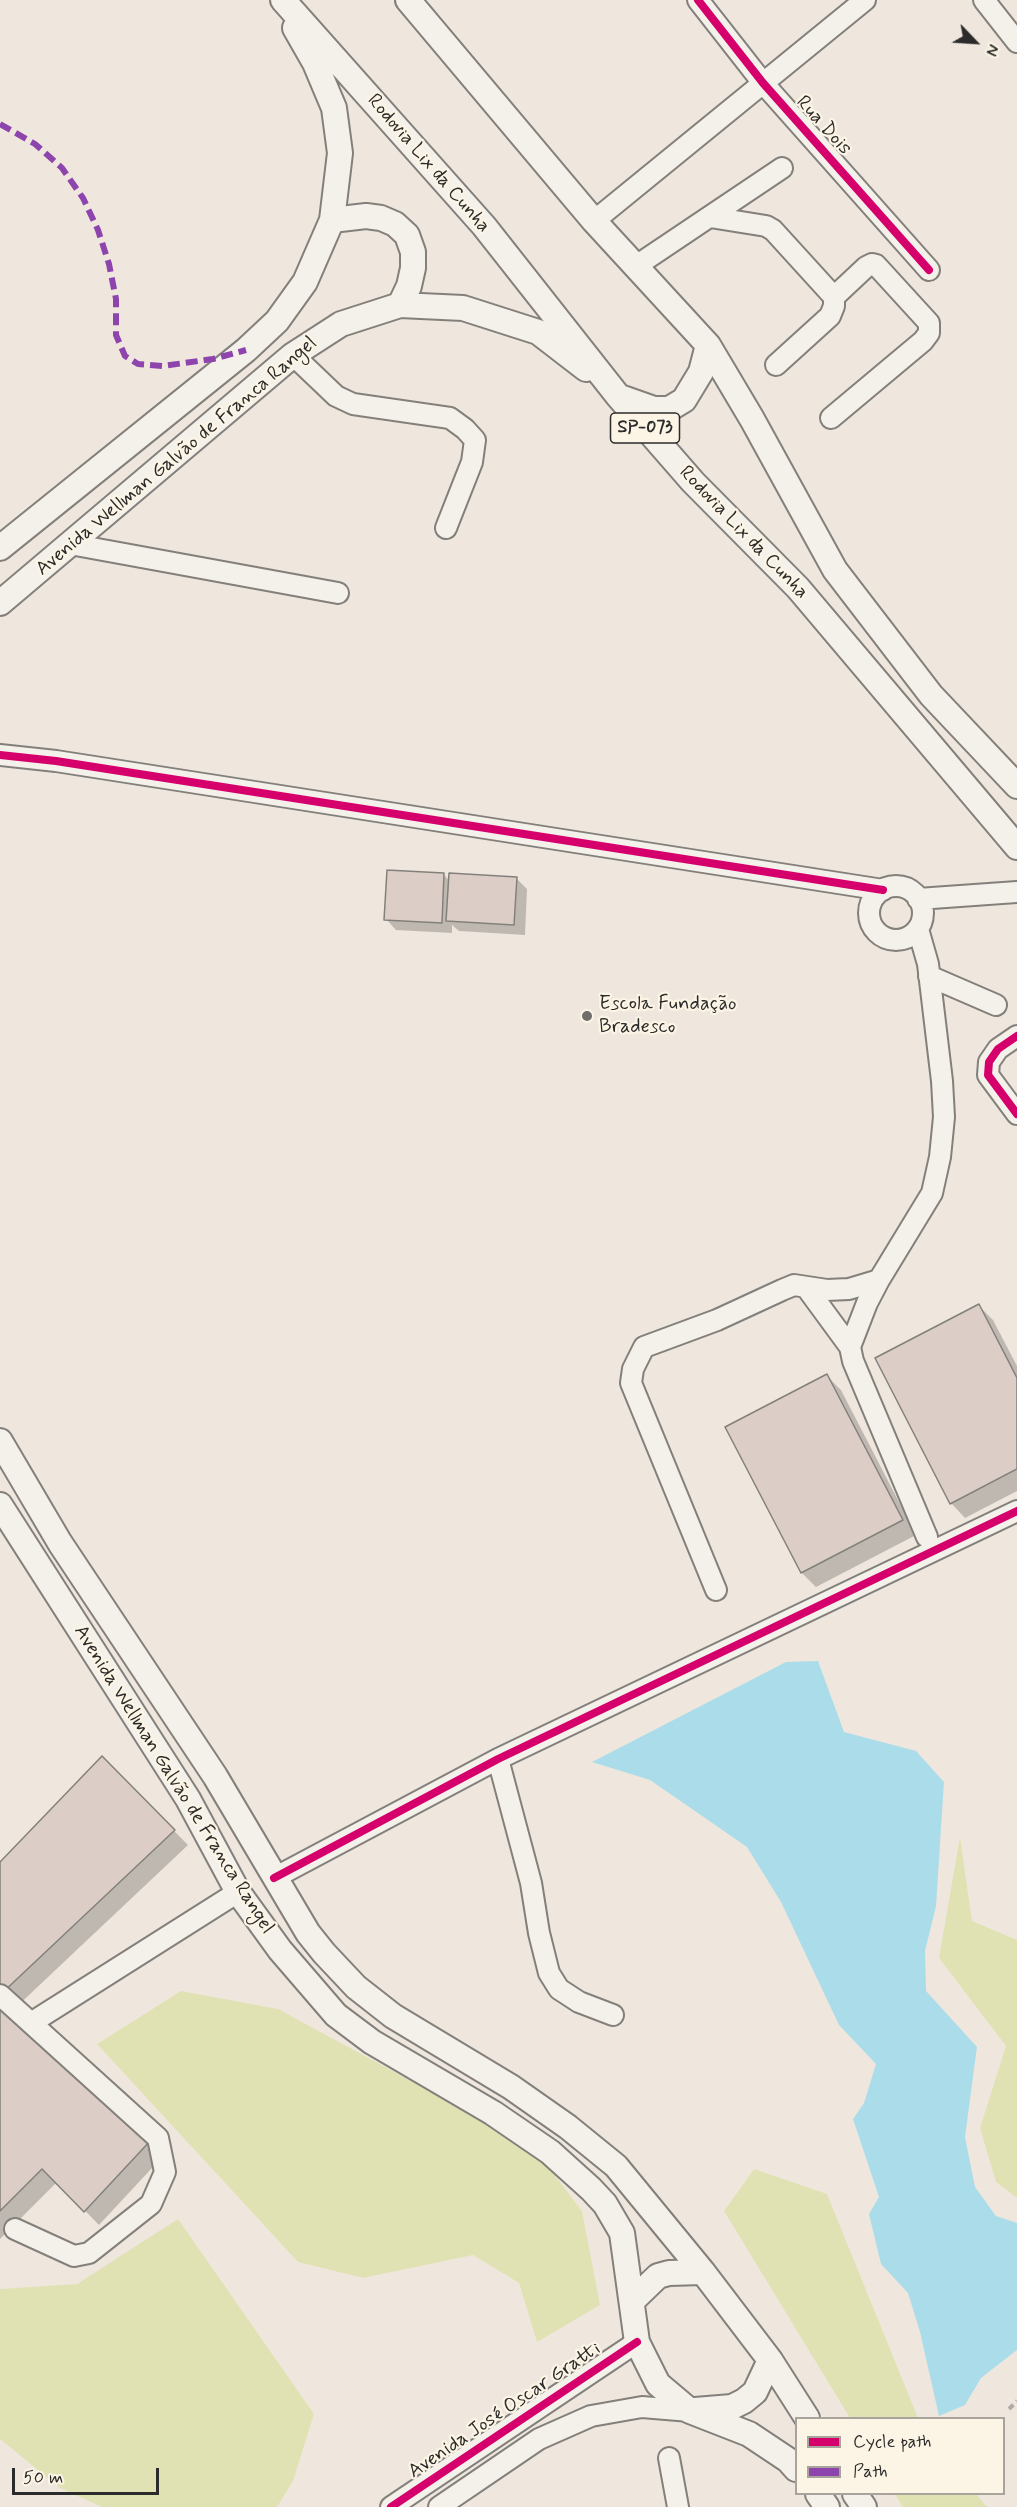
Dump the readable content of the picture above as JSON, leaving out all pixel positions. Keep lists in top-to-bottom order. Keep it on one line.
{"streets":{"main road":["Rodovia Lix da Cunha","SP-073","Avenida Wellman Galvão de Franca Rangel"],"street":["Rua Dois","Avenida José Oscar Gratti"]},"crossings":[["Rodovia Lix da Cunha","Avenida Wellman Galvão de Franca Rangel"],["Avenida Wellman Galvão de Franca Rangel","Avenida José Oscar Gratti"]],"places":["Escola Fundação Bradesco"],"legend":["Cycle path","Path"],"scale_bar":"50 m","north":"bottom right"}
